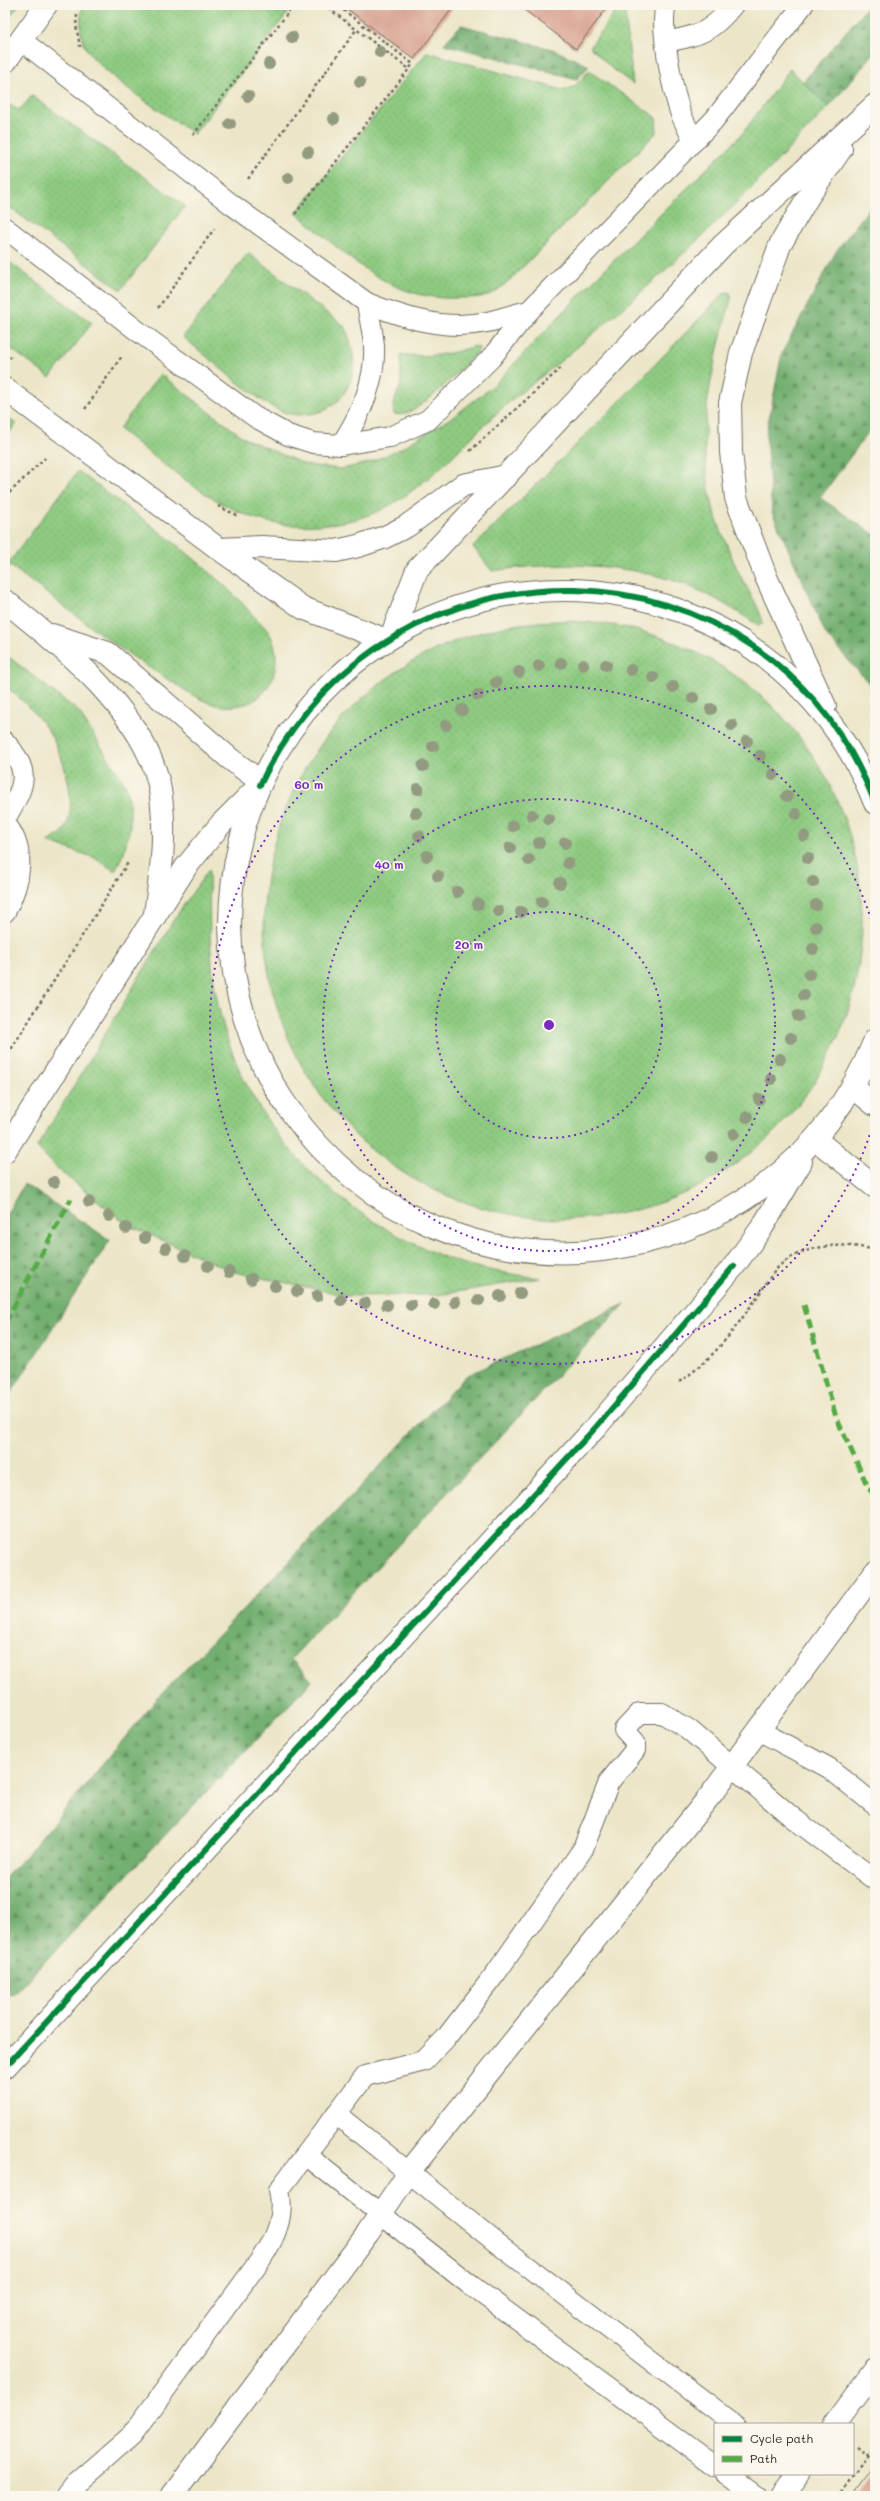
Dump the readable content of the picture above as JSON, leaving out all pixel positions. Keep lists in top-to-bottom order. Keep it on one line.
{"legend":["Cycle path","Path"],"rings":["60 m","40 m","20 m"]}
